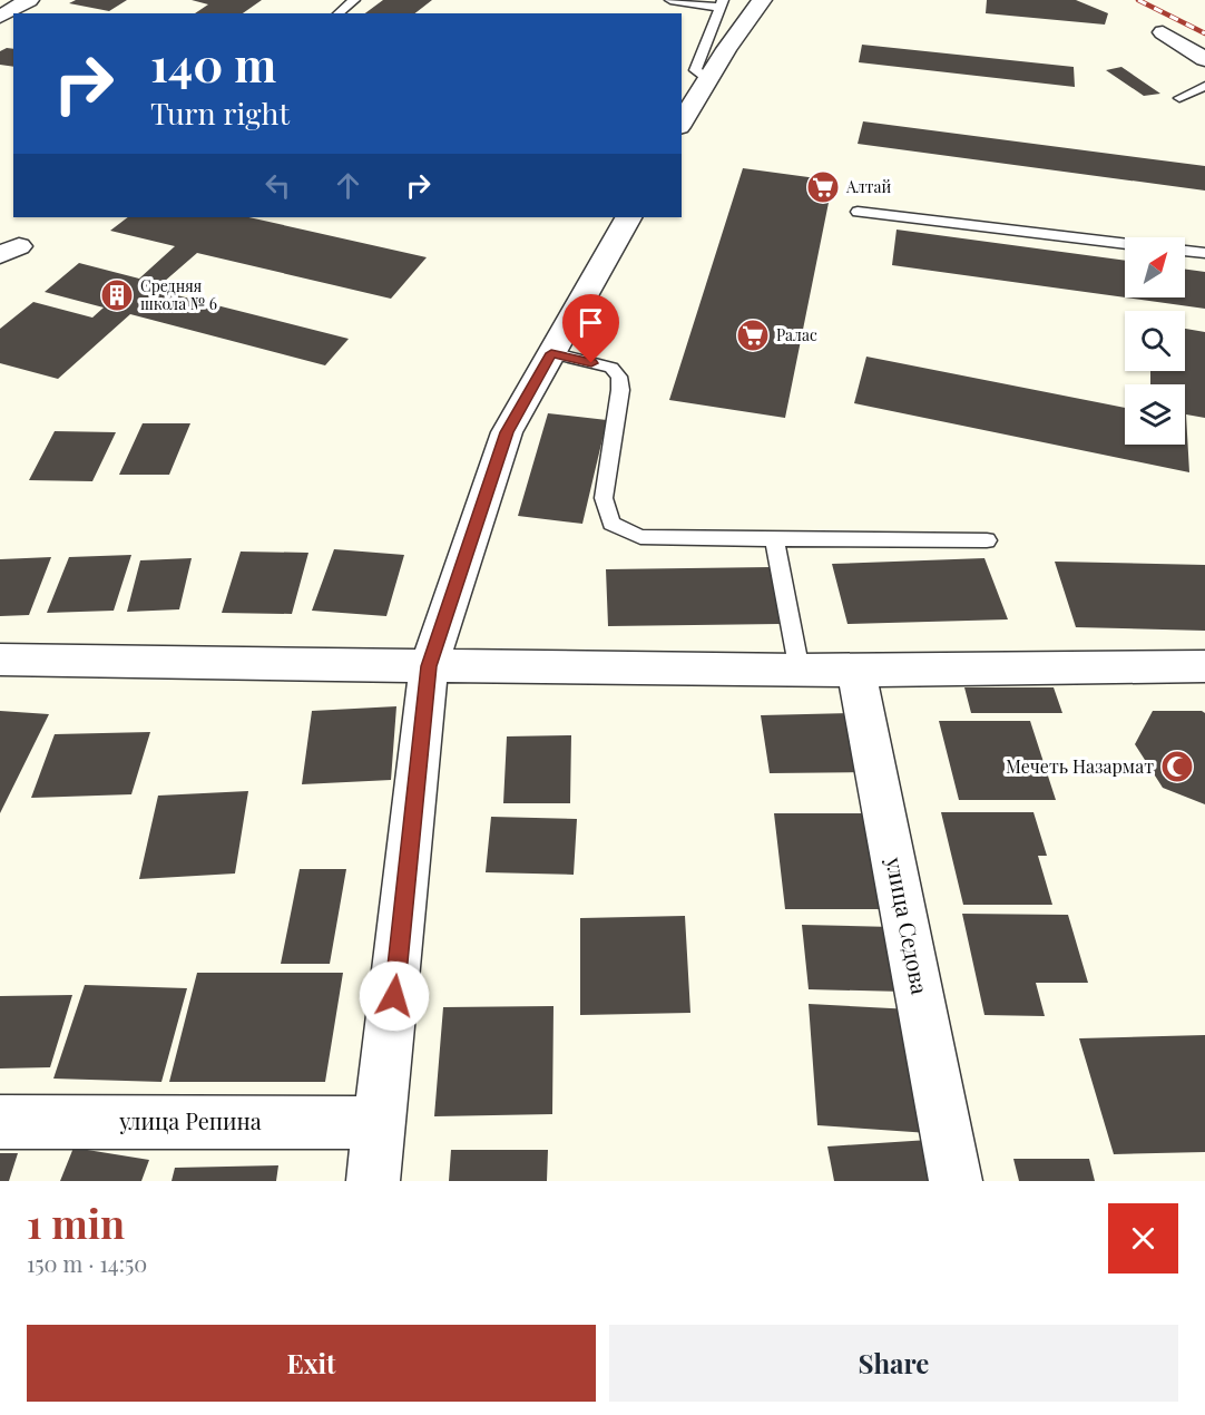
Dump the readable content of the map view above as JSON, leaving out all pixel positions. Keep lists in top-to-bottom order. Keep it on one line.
{"streets":{"street":["улица Седова","улица Репина"]},"places":{"supermarket":["Алтай","Ралас"],"building":["Средняя школа № 6"],"mosque":["Мечеть Назармат"]},"north":"top right","page":{"turn":["140 m","Turn right"],"heading":["1 min","150 m · 14:50"],"buttons":["Exit","Share"]}}
